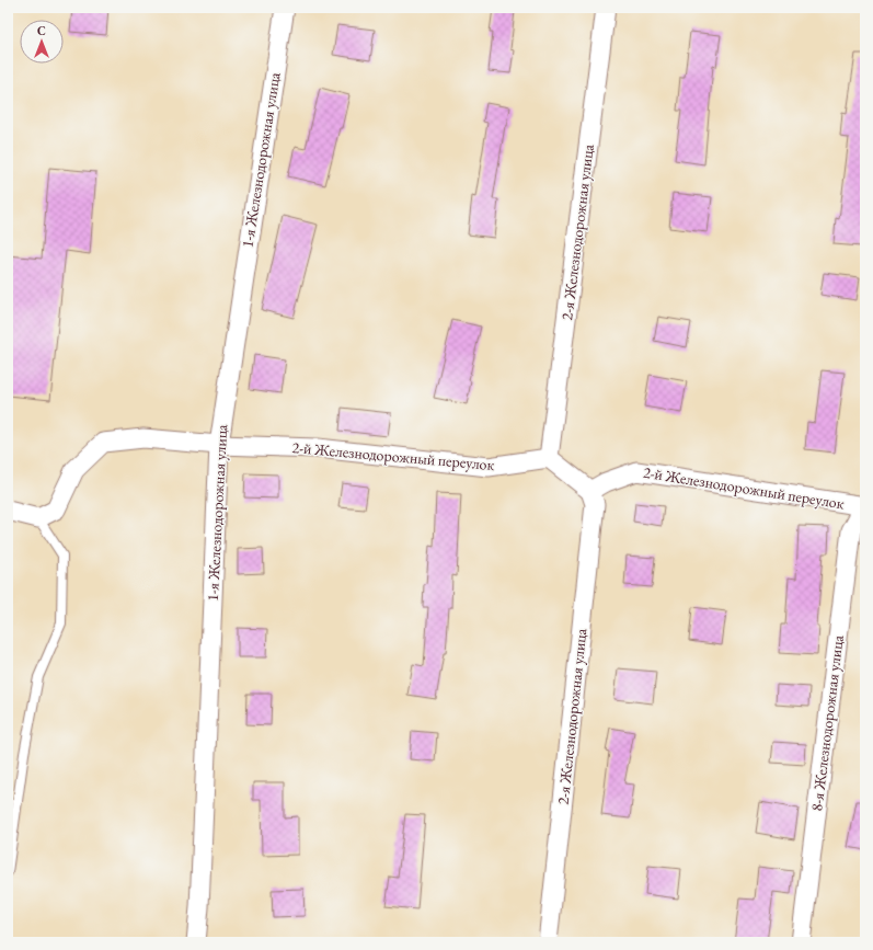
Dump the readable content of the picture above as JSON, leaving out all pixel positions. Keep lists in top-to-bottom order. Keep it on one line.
{"streets":{"street":["1-я Железнодорожная улица","2-я Железнодорожная улица","2-й Железнодорожный переулок","8-я Железнодорожная улица"]},"crossings":[["1-я Железнодорожная улица","2-й Железнодорожный переулок"],["2-я Железнодорожная улица","2-й Железнодорожный переулок"],["2-й Железнодорожный переулок","8-я Железнодорожная улица"]],"north":"top"}
